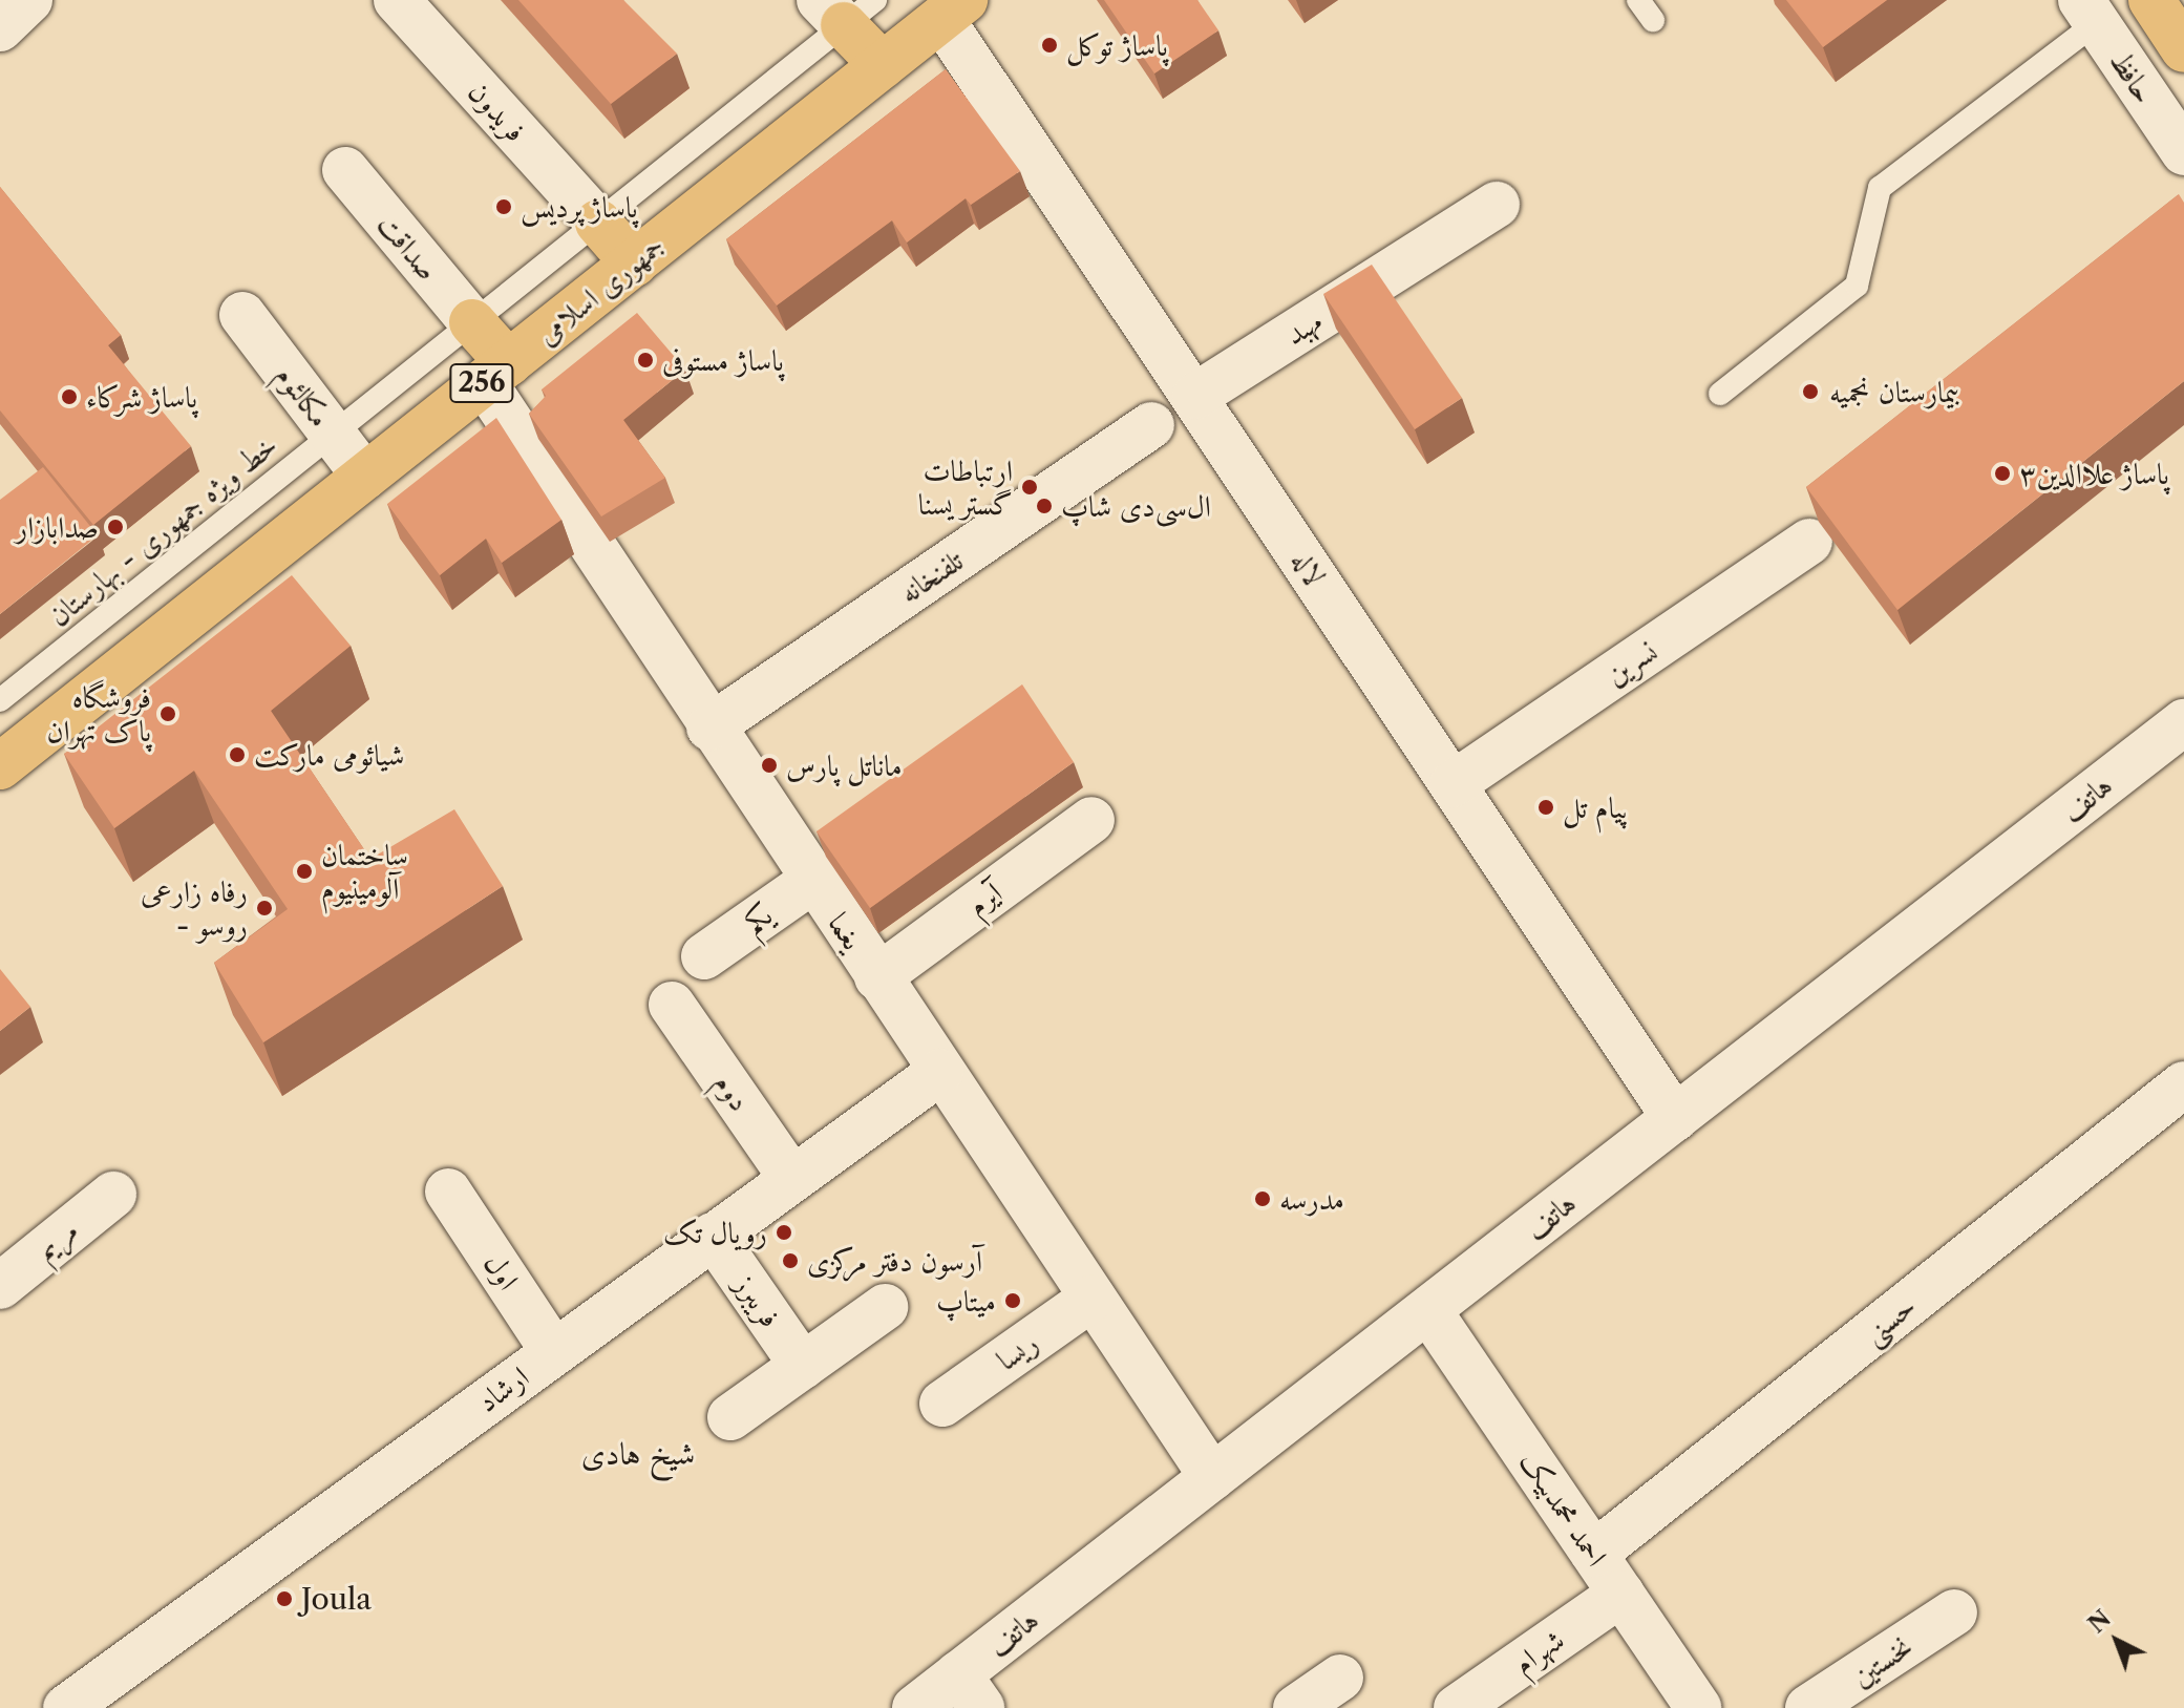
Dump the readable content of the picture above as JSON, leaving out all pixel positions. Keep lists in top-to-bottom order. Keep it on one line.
{"streets":{"main road":["جمهوری اسلامی","256"],"street":["حافظ","فریدون","صداقت","مهبد","مکالئوم","لاله","تلفنخانه","نسرین","هاتف","آیرم","یکم","یغما","دوم","مریم","اول","فریبرز","حسنی","ریسا","ارشاد","احمد محمدبیک","شهرام","نخستین"],"lane":["خط ویژه جمهوری - بهارستان"]},"crossings":[["فریدون","خط ویژه جمهوری - بهارستان"],["صداقت","خط ویژه جمهوری - بهارستان"],["جمهوری اسلامی","مکالئوم"],["جمهوری اسلامی","لاله"],["جمهوری اسلامی","یغما"],["مهبد","لاله"],["مکالئوم","خط ویژه جمهوری - بهارستان"],["لاله","نسرین"],["لاله","هاتف"],["تلفنخانه","یغما"],["هاتف","یغما"],["هاتف","احمد محمدبیک"],["آیرم","یغما"],["یکم","یغما"],["یغما","ریسا"],["یغما","ارشاد"],["دوم","ارشاد"],["اول","ارشاد"],["فریبرز","ارشاد"],["حسنی","احمد محمدبیک"],["احمد محمدبیک","شهرام"]],"districts":["شیخ هادی"],"places":["پاساژ توکل","پاساژ پردیس","پاساژ مستوفی","بیمارستان نجمیه","پاساژ شرکاء","پاساژ علاالدین۳","ارتباطات گستر یسنا","ال‌سی‌دی شاپ","صدابازار","فروشگاه پاک تهران","شیائومی مارکت","ماناتل پارس","پیام تل","ساختمان آلومینیوم","رفاه زارعی - روسو","مدرسه","رویال تک","آرسون دفتر مرکزی","میتاپ","Joula"],"north":"top left"}
